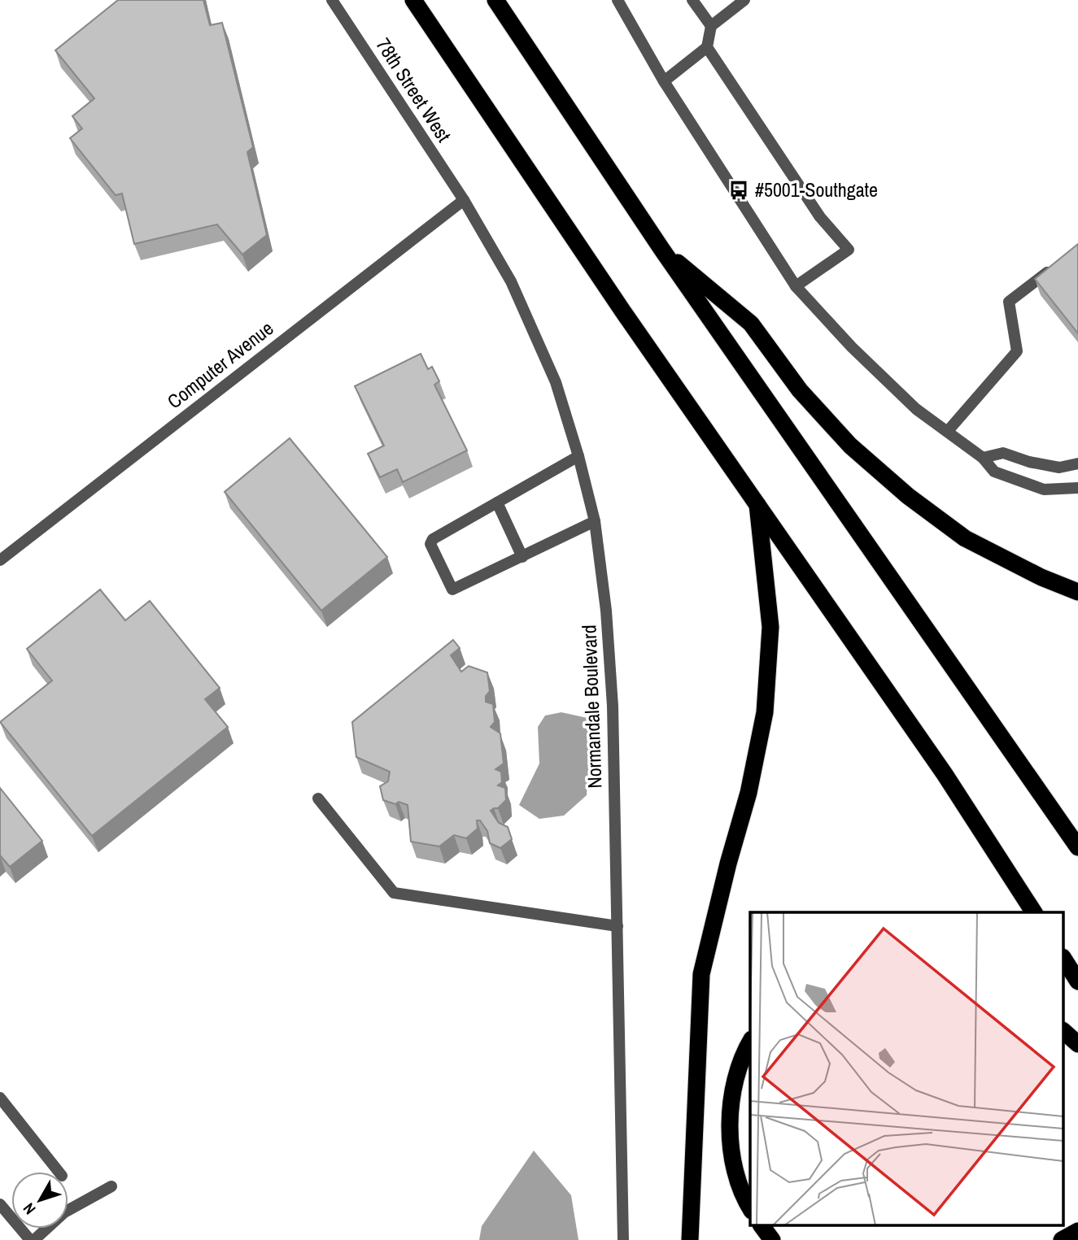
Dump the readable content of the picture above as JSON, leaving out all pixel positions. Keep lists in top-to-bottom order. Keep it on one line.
{"streets":{"street":["78th Street West","Computer Avenue","Normandale Boulevard"]},"crossings":[["78th Street West","Computer Avenue"],["78th Street West","Normandale Boulevard"],["Computer Avenue","Normandale Boulevard"]],"places":{"bus stop":["#5001-Southgate"]},"north":"bottom left"}
